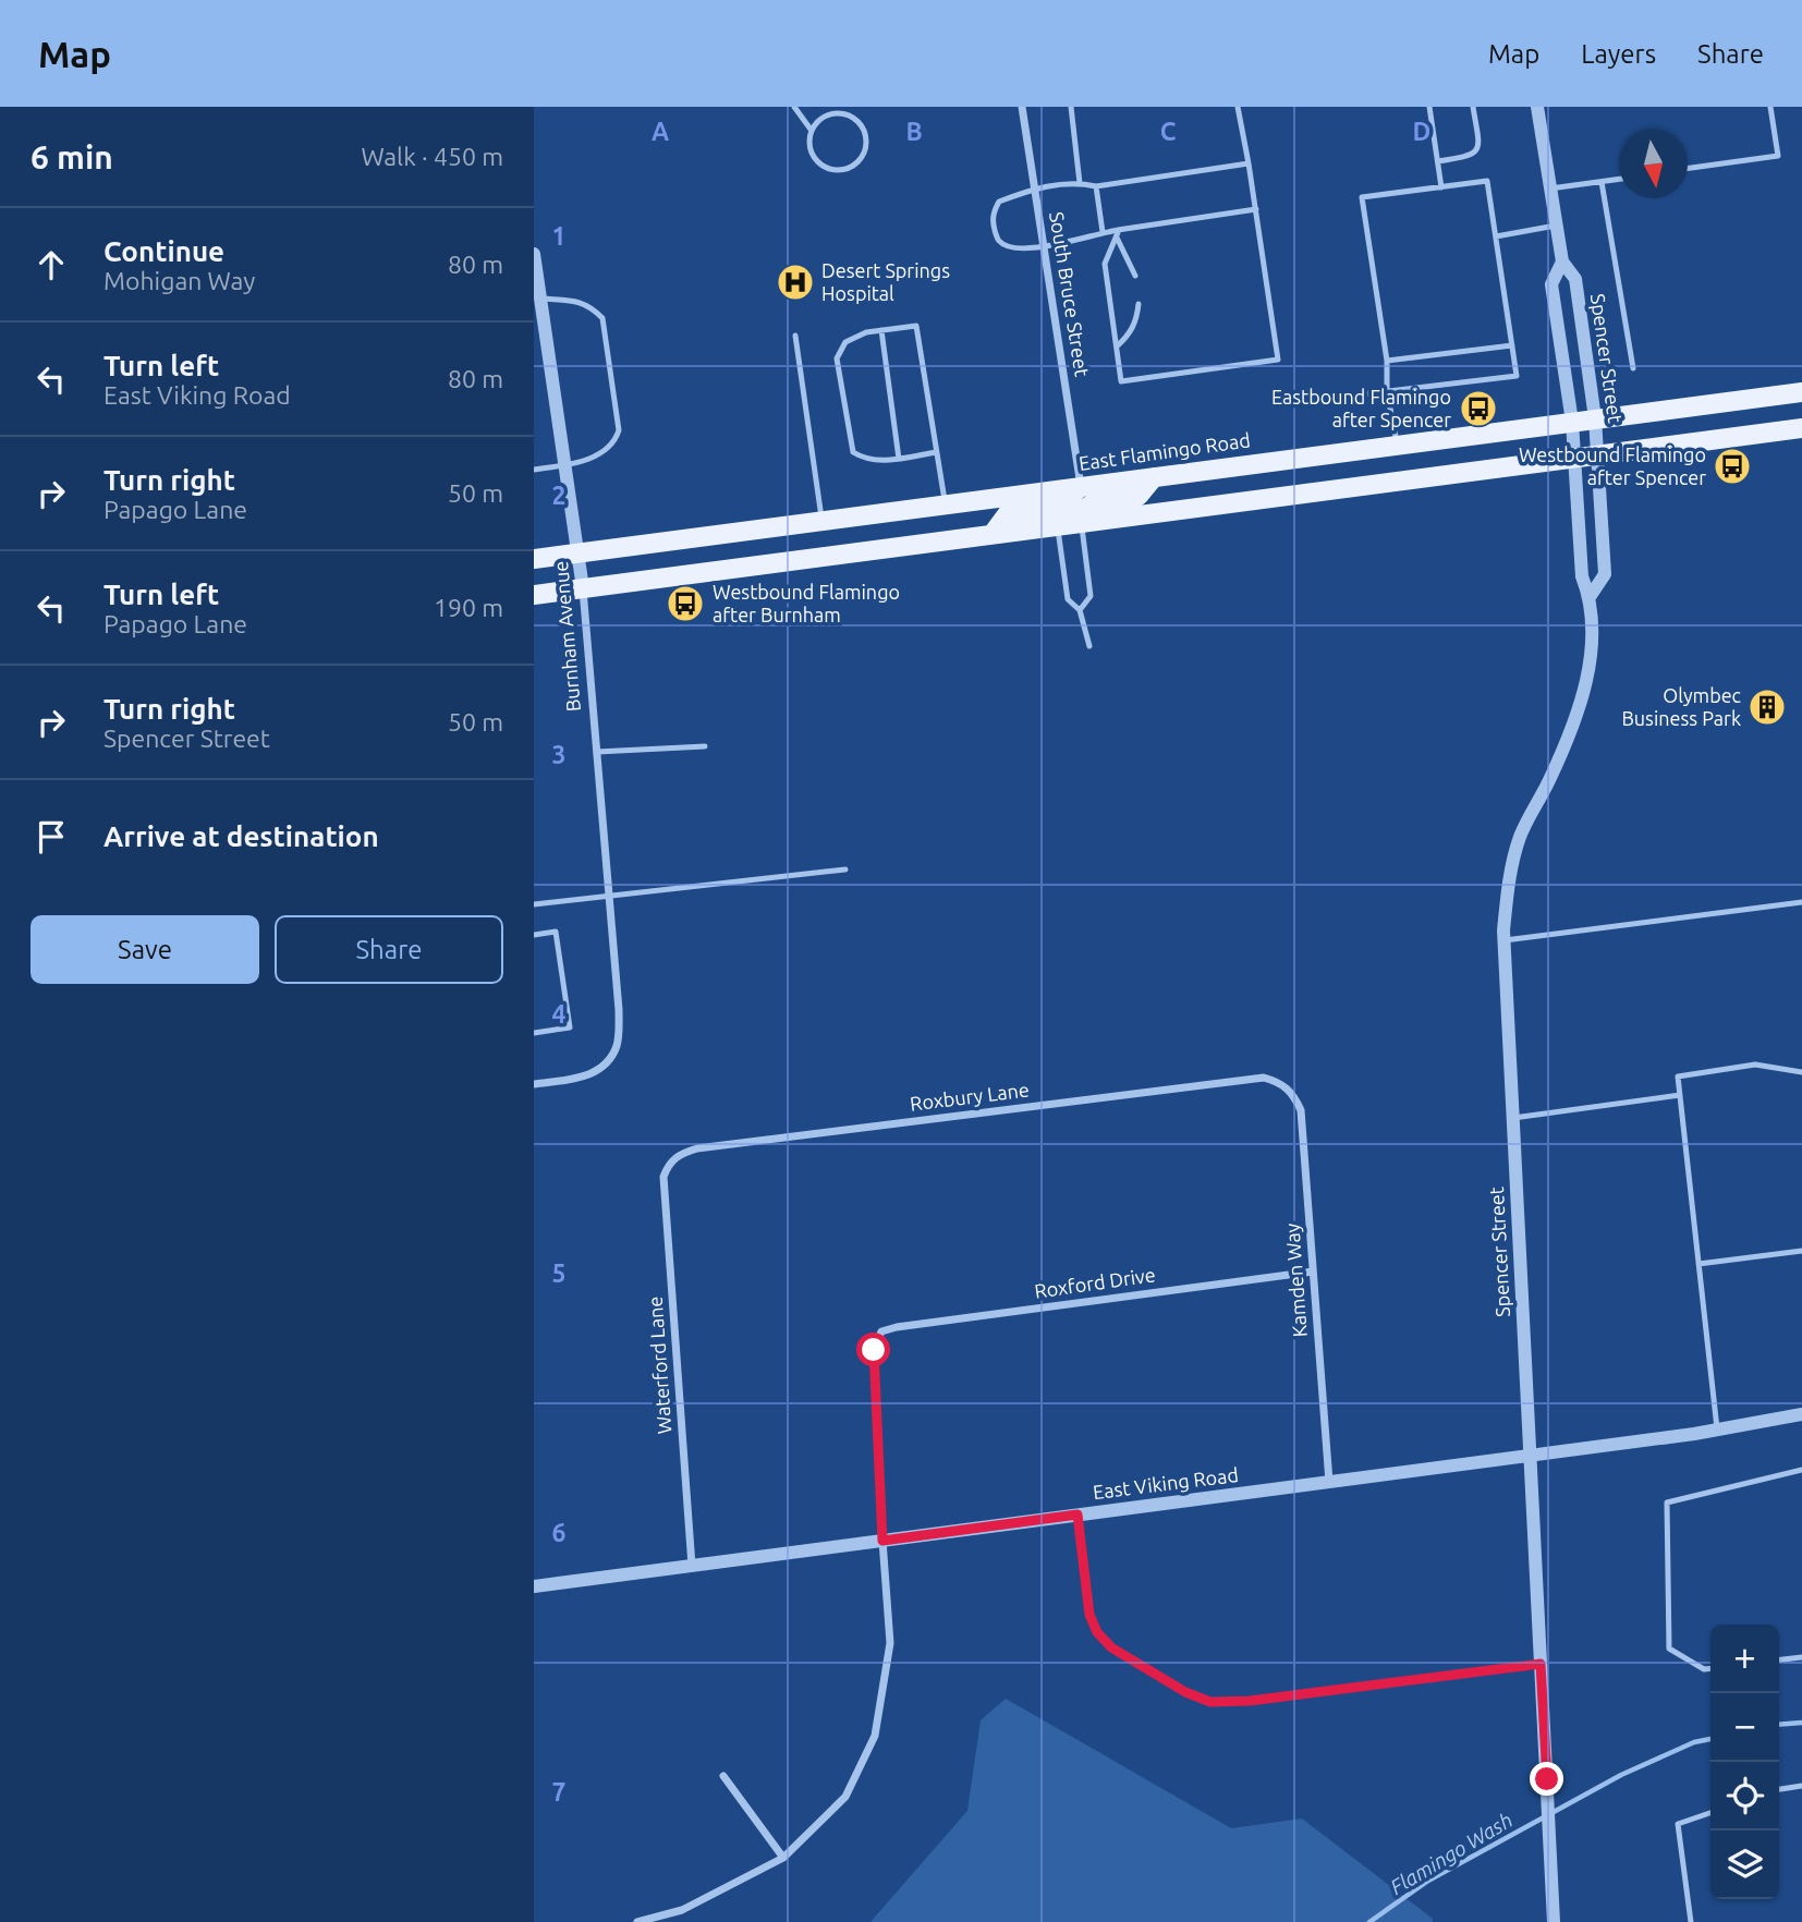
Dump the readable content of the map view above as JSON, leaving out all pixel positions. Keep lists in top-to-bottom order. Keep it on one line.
{"streets":{"main road":["East Flamingo Road"],"street":["South Bruce Street","Spencer Street","Burnham Avenue","Roxbury Lane","Kamden Way","Roxford Drive","Waterford Lane","East Viking Road"]},"crossings":[["South Bruce Street","East Flamingo Road"],["Spencer Street","East Flamingo Road"],["Spencer Street","East Viking Road"],["East Flamingo Road","Burnham Avenue"],["Roxbury Lane","Kamden Way"],["Roxbury Lane","Waterford Lane"],["Kamden Way","Roxford Drive"],["Kamden Way","East Viking Road"],["Roxford Drive","East Viking Road"],["Waterford Lane","East Viking Road"]],"water":["Flamingo Wash"],"places":{"hospital":["Desert Springs Hospital"],"bus stop":["Eastbound Flamingo after Spencer","Westbound Flamingo after Spencer","Westbound Flamingo after Burnham"],"building":["Olymbec Business Park"]},"north":"bottom","page":{"header":"Map","nav":["Map","Layers","Share"],"heading":["6 min","Walk · 450 m"],"list":[["Continue","Mohigan Way","80 m"],["Turn left","East Viking Road","80 m"],["Turn right","Papago Lane","50 m"],["Turn left","Papago Lane","190 m"],["Turn right","Spencer Street","50 m"],"Arrive at destination"],"buttons":["Save","Share"],"map_buttons":["+","−"]},"grid":{"columns":["A","B","C","D"],"rows":["1","2","3","4","5","6","7"]}}
